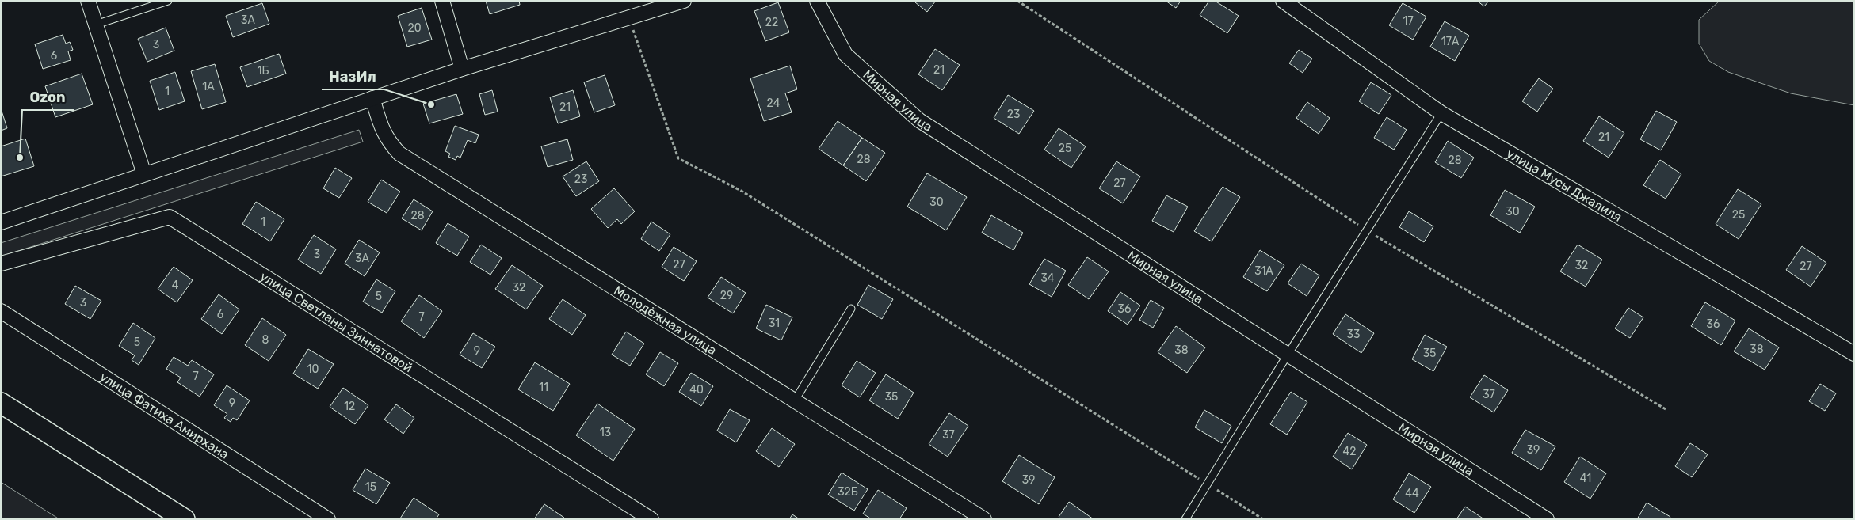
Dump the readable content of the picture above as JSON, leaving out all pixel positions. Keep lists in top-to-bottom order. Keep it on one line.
{"streets":{"street":["Мирная улица","улица Мусы Джалиля","Молодёжная улица","улица Светланы Зиннатовой","улица Фатиха Амирхана"]},"places":["НазИл","Ozon"],"house_numbers":["3А","17","22","20","17А","3","6","21","1Б","1А","1","24","21","23","21","25","28","28","23","27","30","30","25","28","1","3","3А","27","32","27","31А","34","4","32","29","5","3","36","6","7","31","36","33","8","5","38","38","9","35","10","7","11","40","37","35","9","12","13","37","39","42","41","39","15","32Б","44"]}
